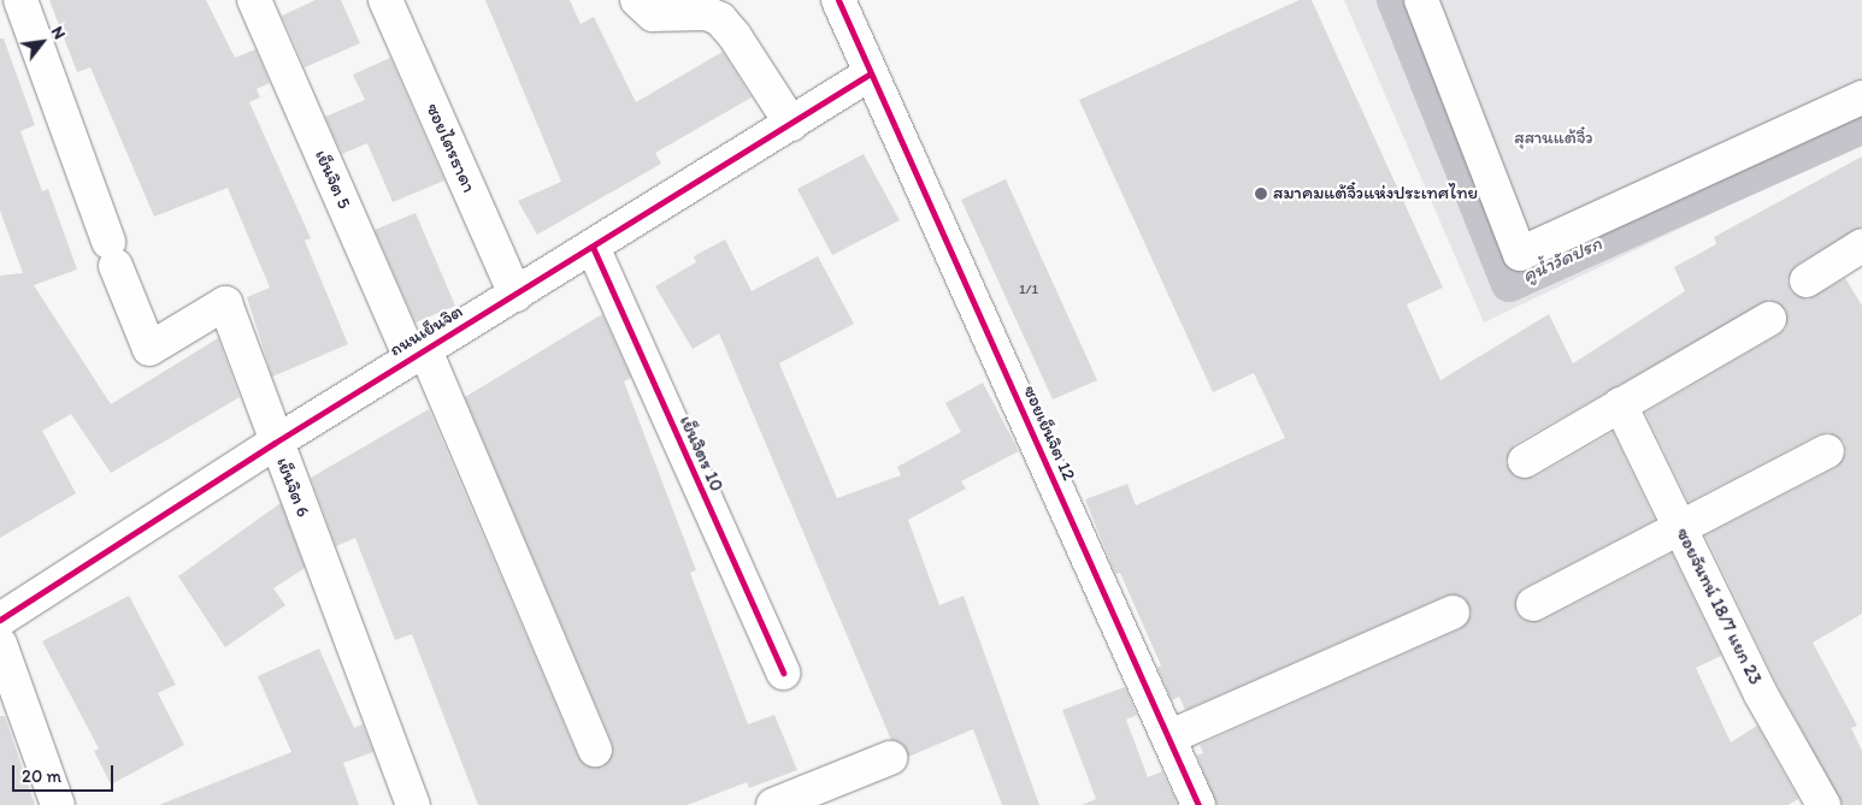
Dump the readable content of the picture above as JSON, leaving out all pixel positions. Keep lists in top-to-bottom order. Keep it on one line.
{"streets":{"street":["ซอยไตรธาดา","เย็นจิต 5","ถนนเย็นจิต","ซอยเย็นจิต 12","เย็นจิตร 10","เย็นจิต 6","ซอยจันทน์ 18/7 แยก 23"]},"crossings":[["ซอยไตรธาดา","ถนนเย็นจิต"],["เย็นจิต 5","ถนนเย็นจิต"],["ถนนเย็นจิต","ซอยเย็นจิต 12"],["ถนนเย็นจิต","เย็นจิตร 10"],["ถนนเย็นจิต","เย็นจิต 6"]],"water":["คูน้ำวัดปรก"],"parks":["สุสานแต้จิ๋ว"],"places":["สมาคมแต้จิ๋วแห่งประเทศไทย"],"house_numbers":["1/1"],"scale_bar":"20 m","north":"top right"}
